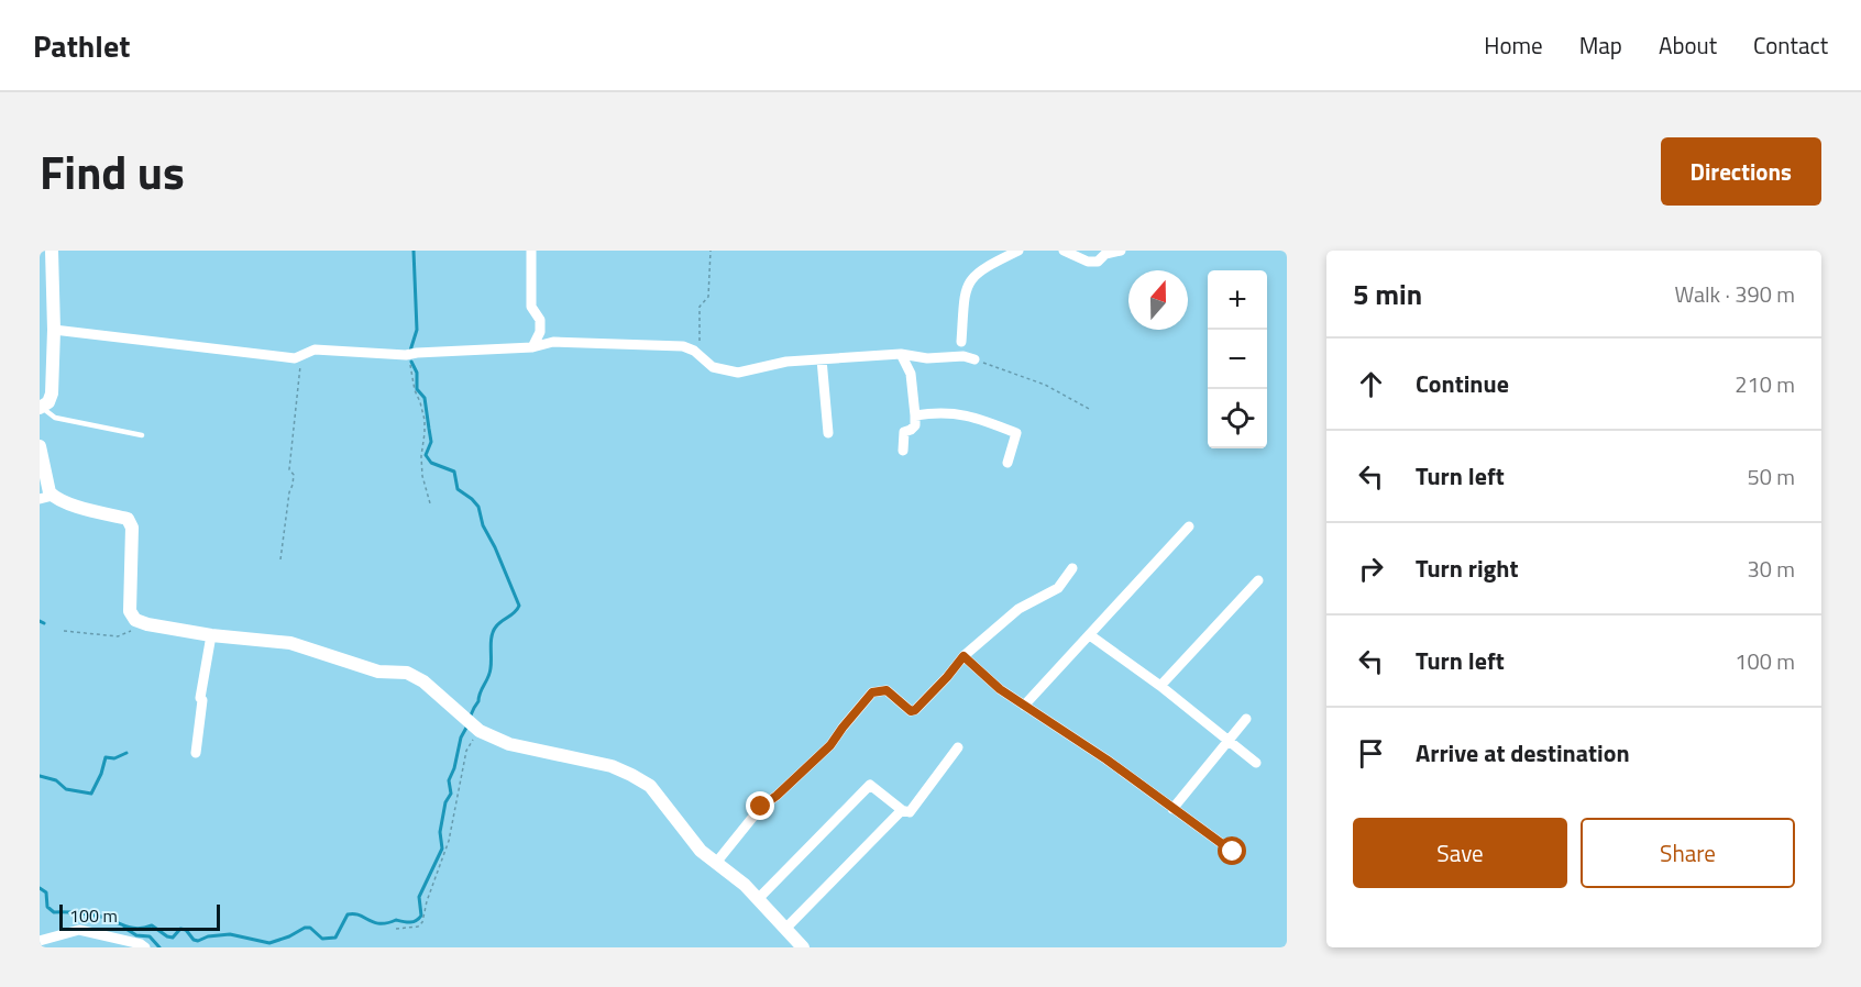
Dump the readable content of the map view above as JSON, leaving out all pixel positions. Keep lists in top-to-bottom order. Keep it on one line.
{"scale_bar":"100 m","north":"top","page":{"header":"Pathlet","nav":["Home","Map","About","Contact"],"title":"Find us","buttons":["Directions",["Save","Share"]],"heading":["5 min","Walk · 390 m"],"map_buttons":["+","−"],"list":[["Continue","210 m"],["Turn left","50 m"],["Turn right","30 m"],["Turn left","100 m"],"Arrive at destination"],"scale":"100 m"}}
